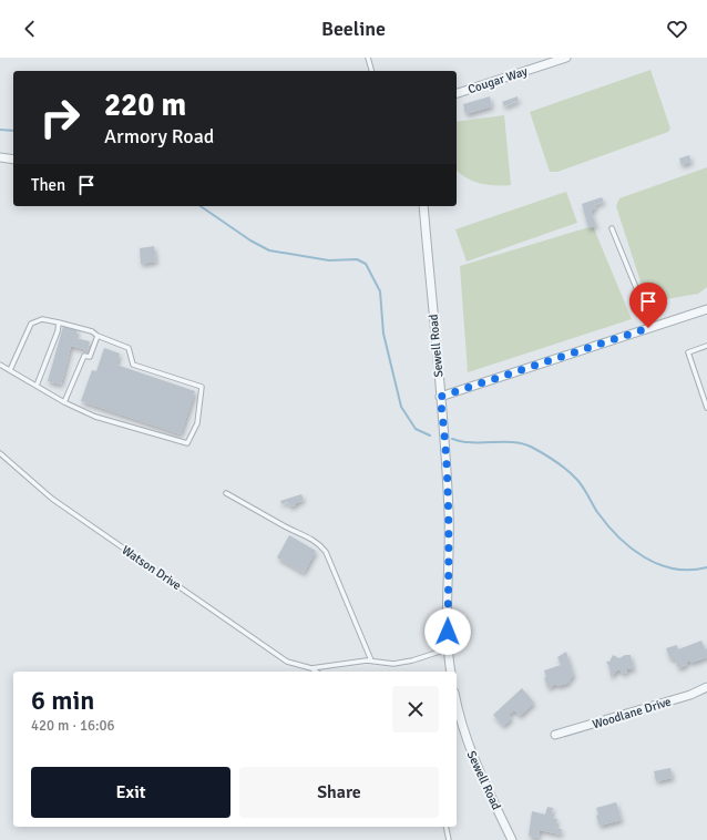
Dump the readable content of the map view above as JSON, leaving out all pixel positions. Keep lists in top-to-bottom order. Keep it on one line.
{"streets":{"street":["Cougar Way","Sewell Road","Woodlane Drive"],"lane":["Watson Drive"]},"page":{"header":"Beeline","turn":["220 m","Armory Road"],"then":"Then","heading":["6 min","420 m · 16:06"],"buttons":["Exit","Share"]}}
